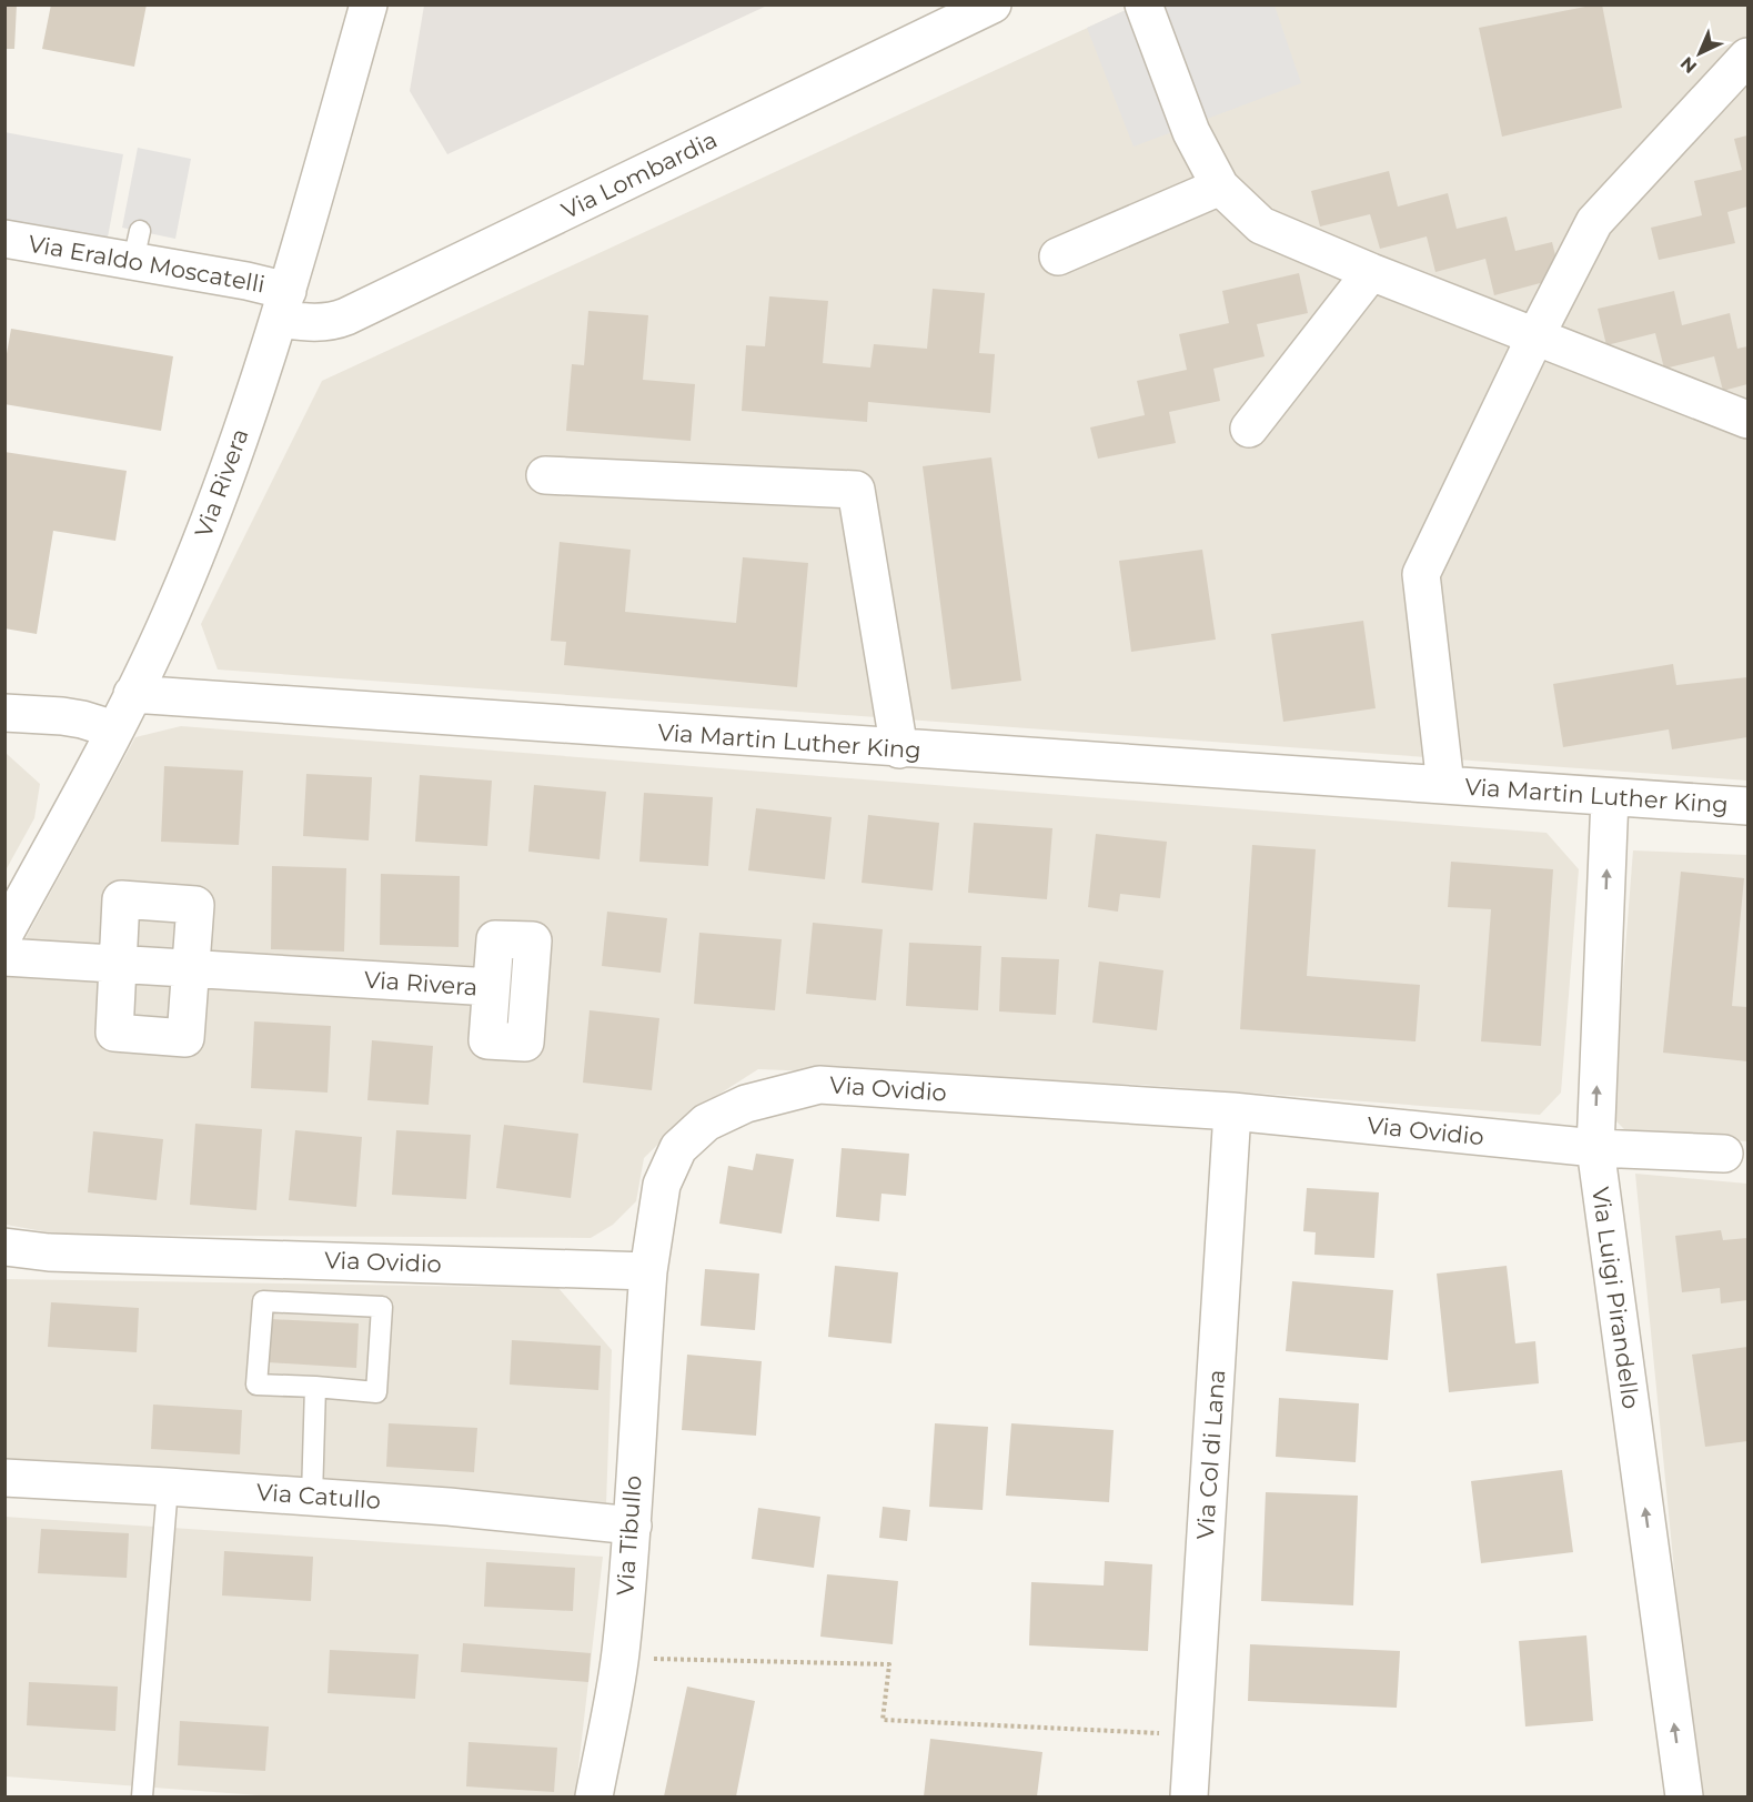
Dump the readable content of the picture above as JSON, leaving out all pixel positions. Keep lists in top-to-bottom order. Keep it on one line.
{"streets":{"street":["Via Lombardia","Via Eraldo Moscatelli","Via Rivera","Via Martin Luther King","Via Ovidio","Via Luigi Pirandello","Via Col di Lana","Via Catullo","Via Tibullo"]},"crossings":[["Via Lombardia","Via Eraldo Moscatelli"],["Via Lombardia","Via Rivera"],["Via Eraldo Moscatelli","Via Rivera"],["Via Rivera","Via Martin Luther King"],["Via Martin Luther King","Via Luigi Pirandello"],["Via Ovidio","Via Luigi Pirandello"],["Via Ovidio","Via Col di Lana"],["Via Ovidio","Via Tibullo"],["Via Catullo","Via Tibullo"]],"one_way":["Via Luigi Pirandello"],"north":"bottom left"}
